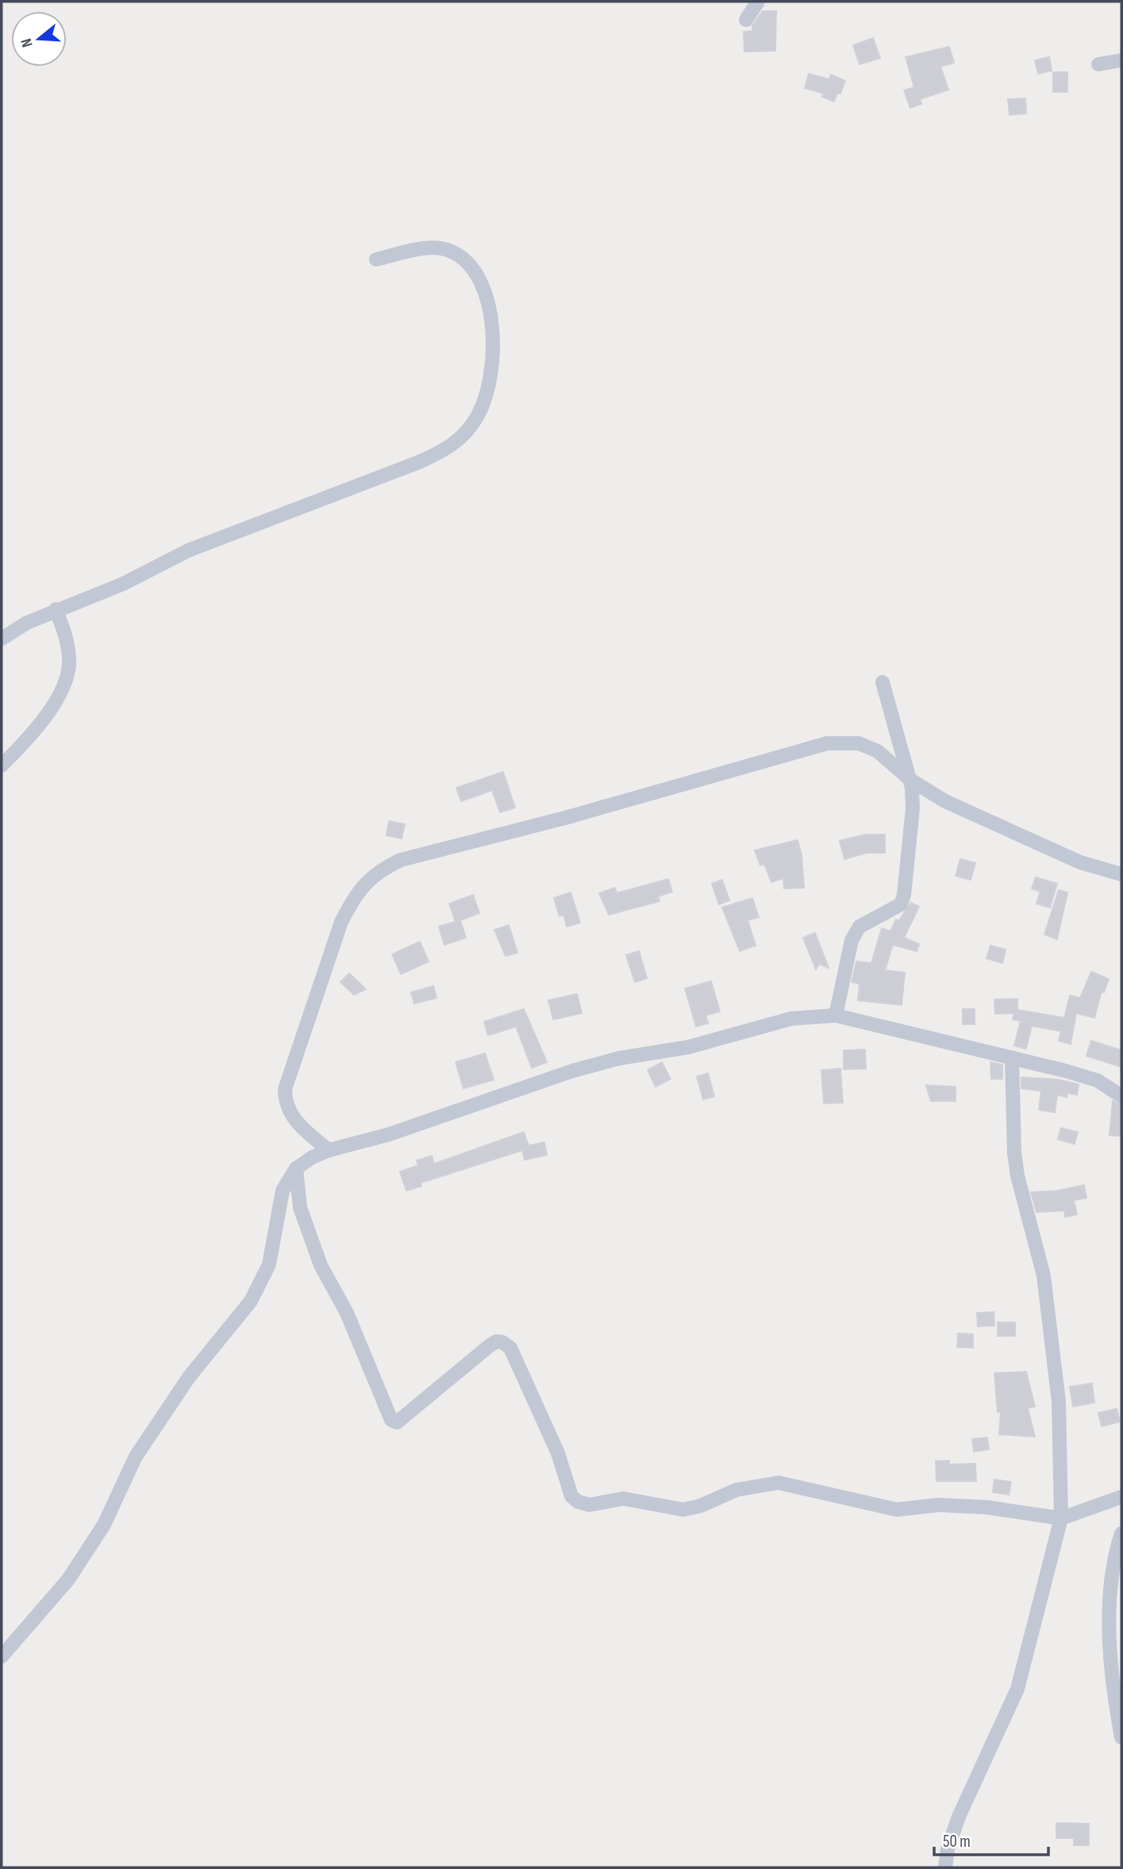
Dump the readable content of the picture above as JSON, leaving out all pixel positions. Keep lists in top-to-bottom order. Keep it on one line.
{"scale_bar":"50 m","north":"left"}
